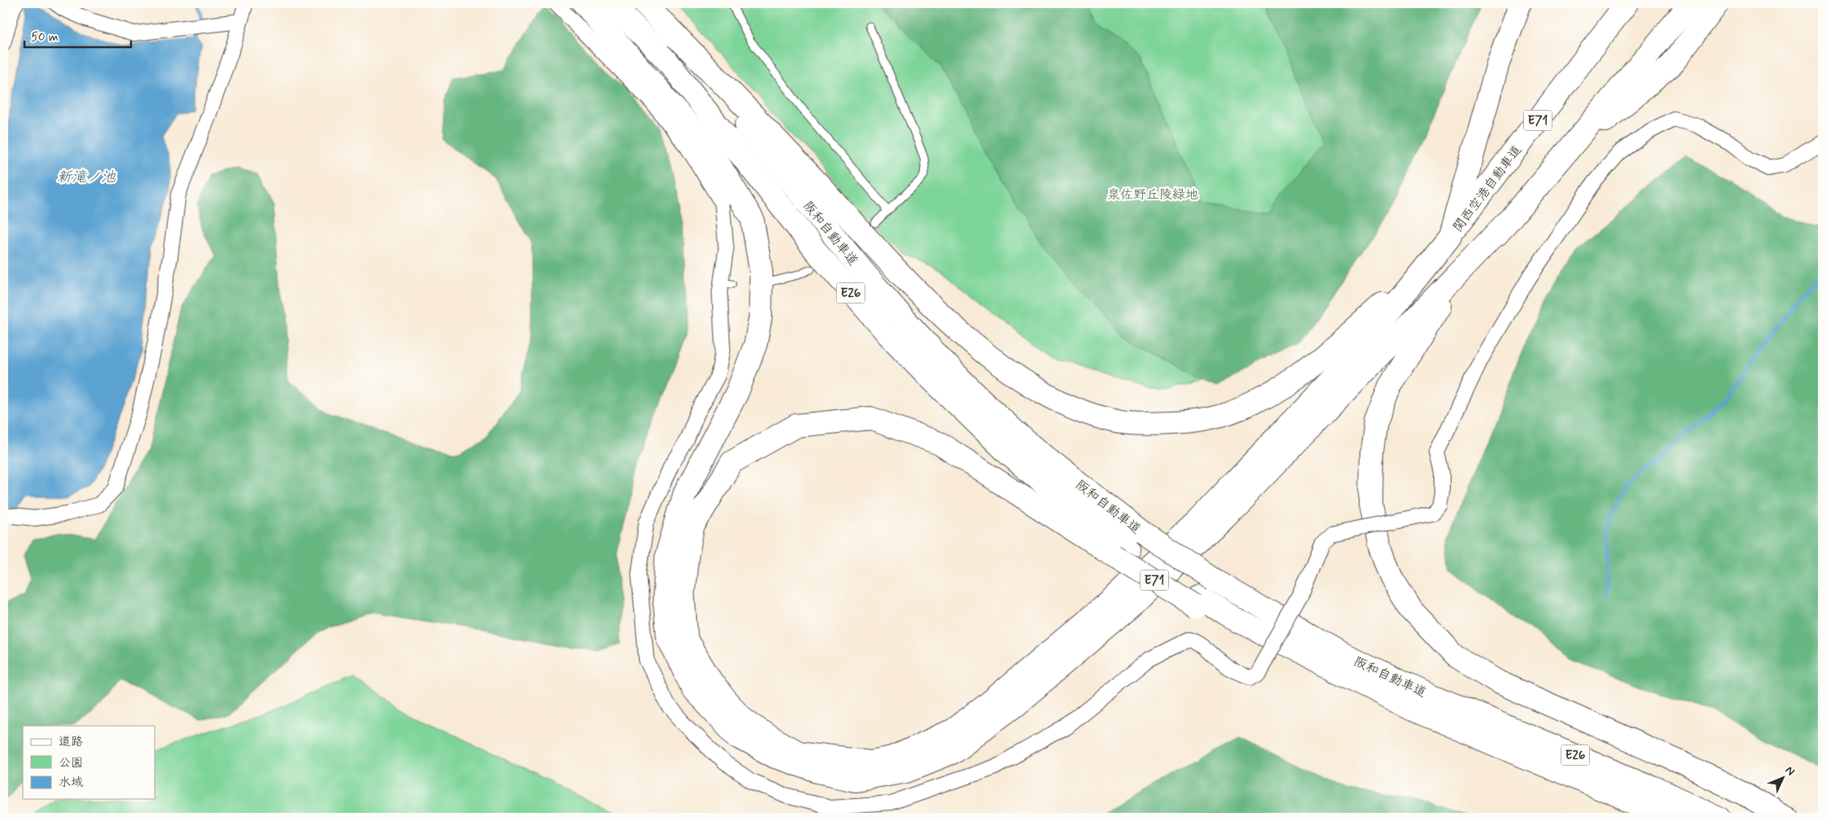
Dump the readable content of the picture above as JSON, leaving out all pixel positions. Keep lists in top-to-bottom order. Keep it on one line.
{"streets":{"highway":["E71","関西空港自動車道","阪和自動車道","E26"]},"water":["新滝ノ池"],"parks":["泉佐野丘陵緑地"],"legend":["道路","公園","水域"],"scale_bar":"50 m","north":"top right"}
